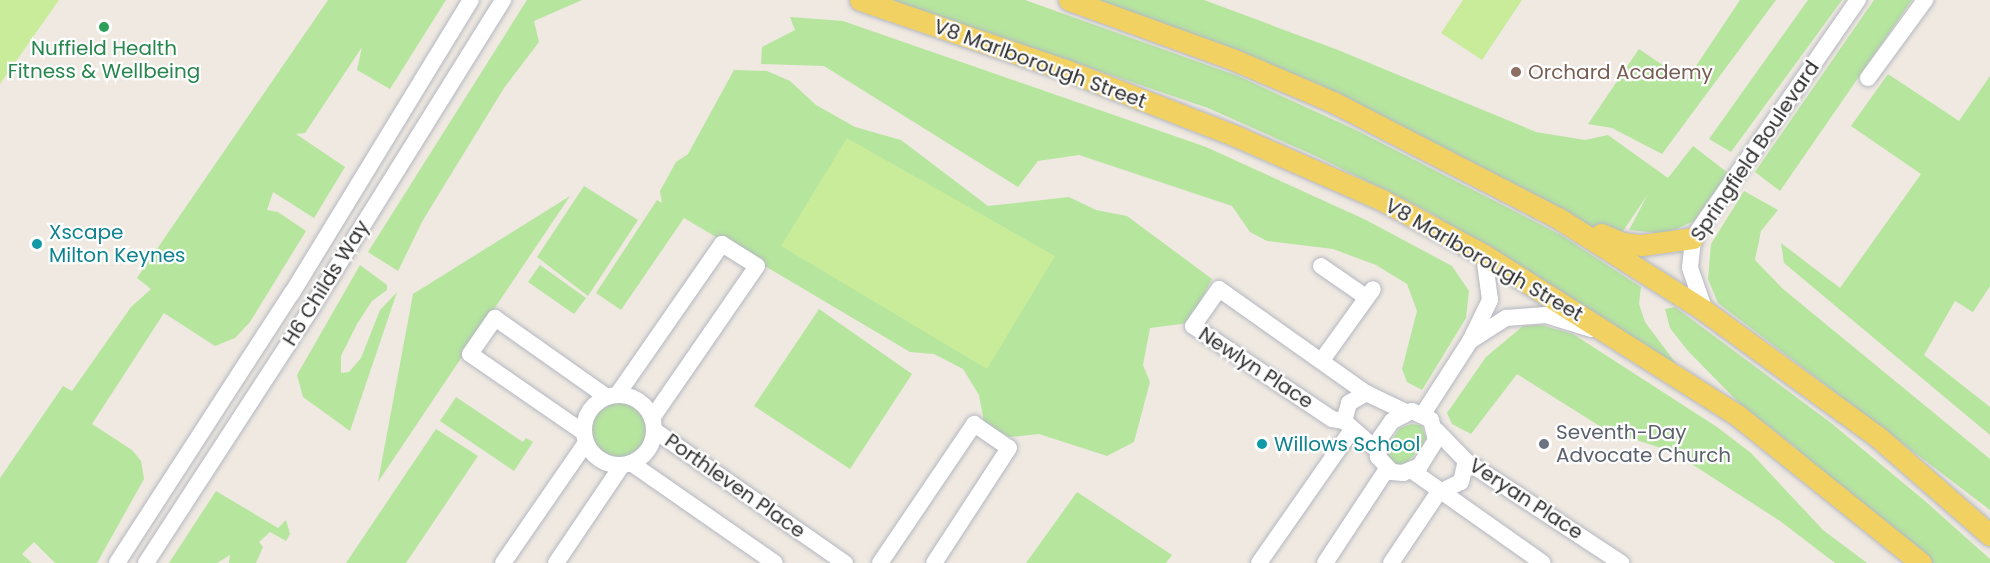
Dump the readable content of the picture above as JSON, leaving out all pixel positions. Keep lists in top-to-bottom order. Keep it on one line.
{"streets":{"main road":["V8 Marlborough Street"],"street":["Springfield Boulevard","H6 Childs Way","Newlyn Place","Porthleven Place","Veryan Place"]},"crossings":[["Newlyn Place","Veryan Place"]],"places":["Nuffield Health Fitness & Wellbeing","Orchard Academy","Xscape Milton Keynes","Willows School","Seventh-Day Advocate Church"]}
